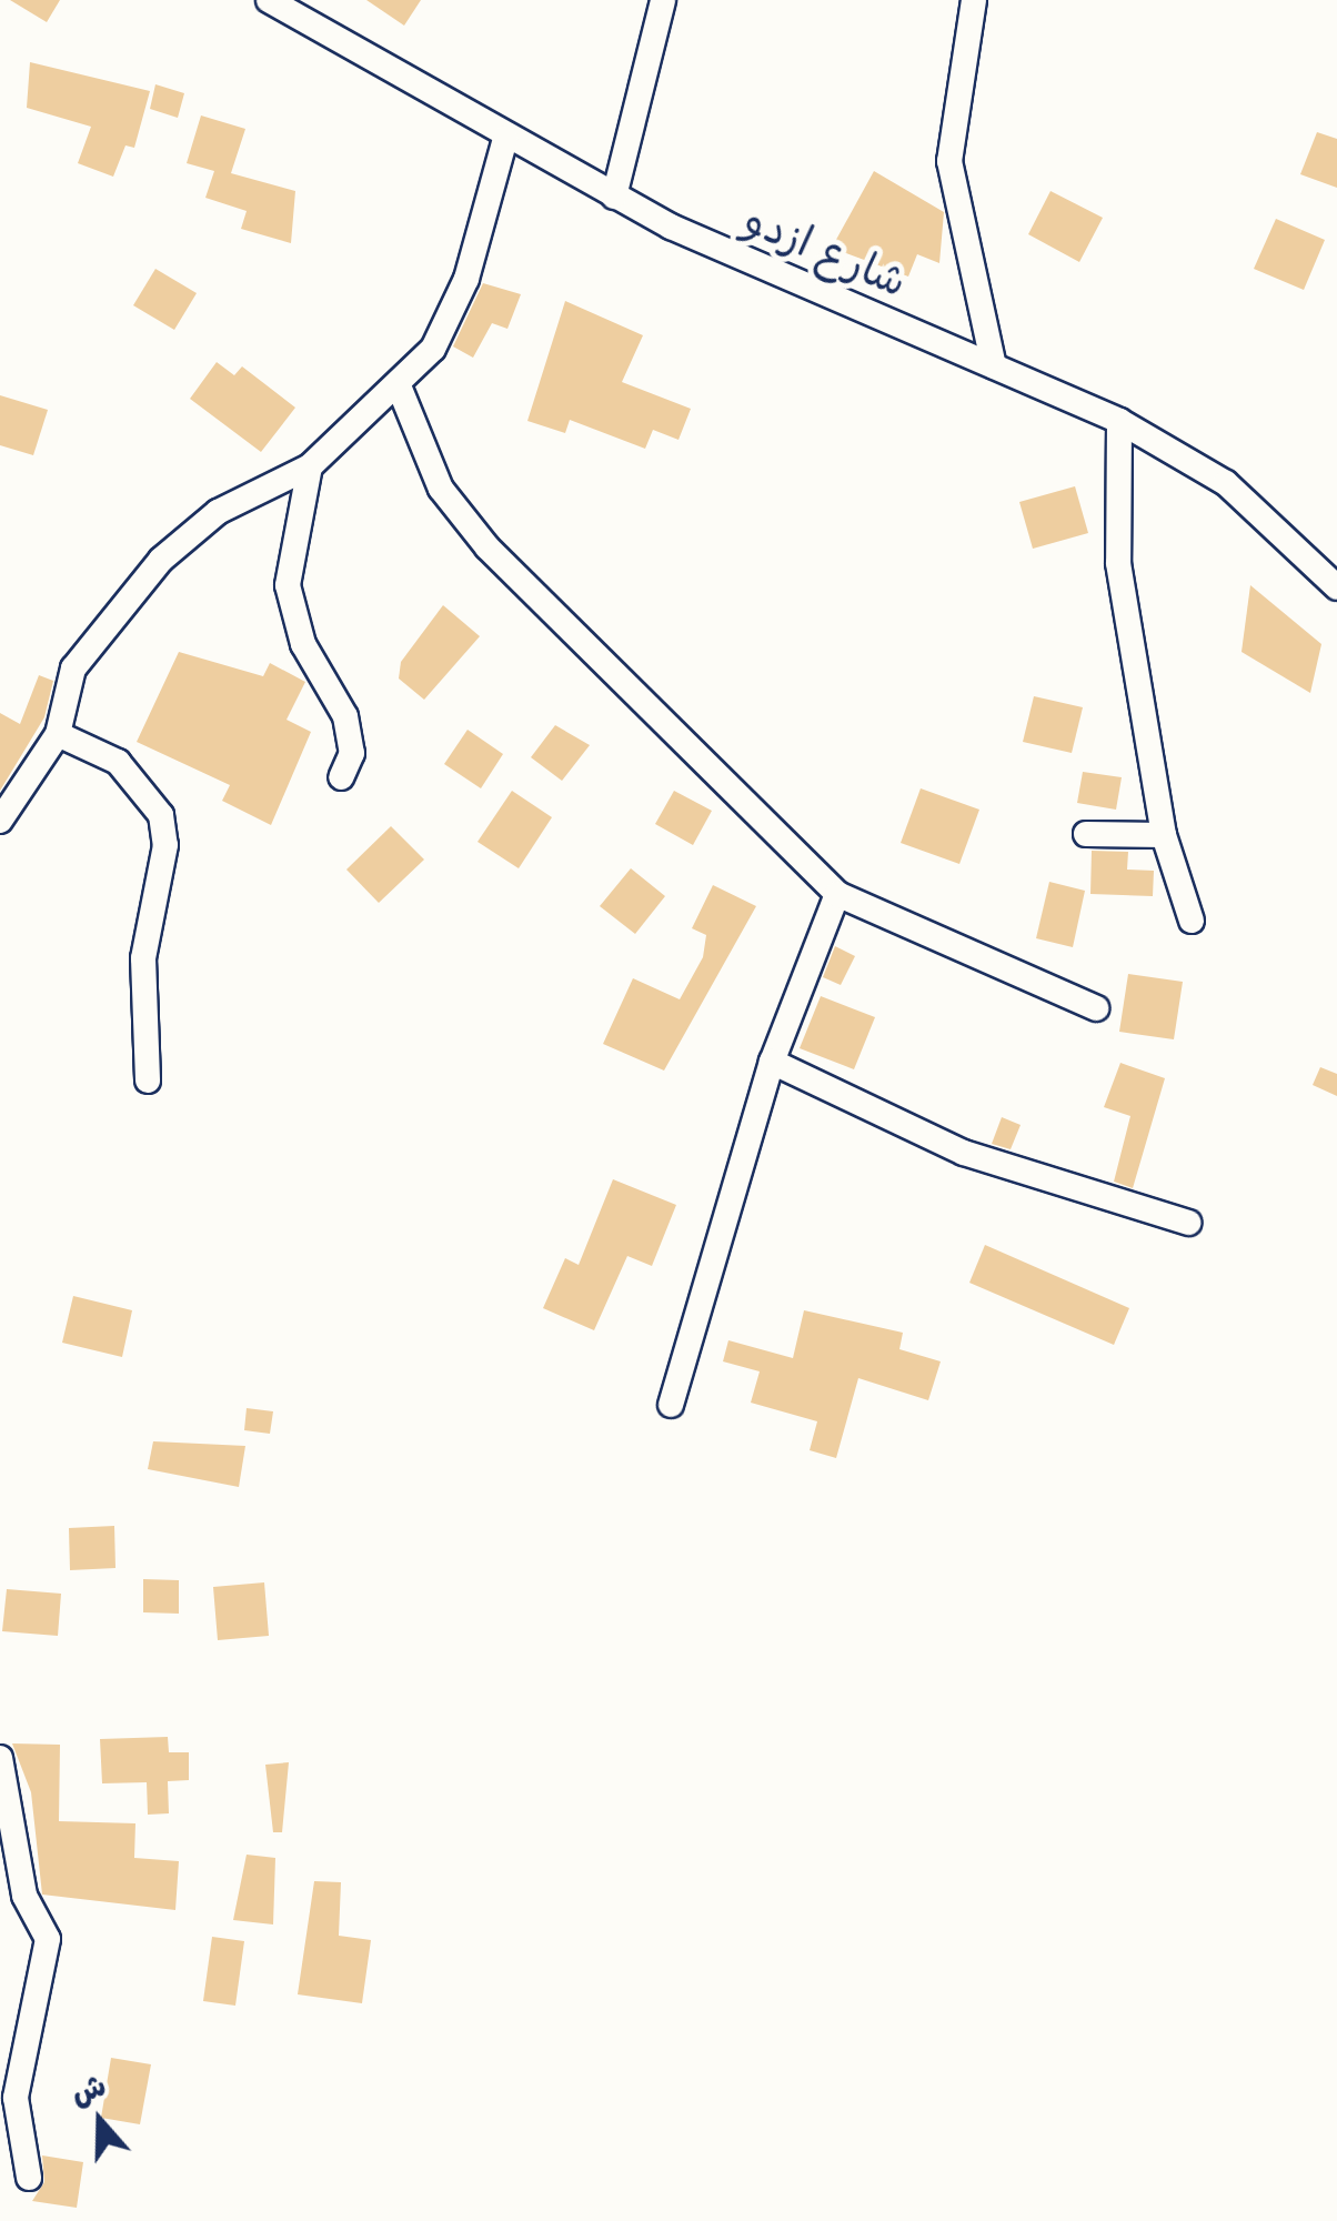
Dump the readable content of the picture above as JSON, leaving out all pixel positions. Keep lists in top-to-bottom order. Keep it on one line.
{"streets":{"street":["شارع ازدو"]},"north":"top"}
